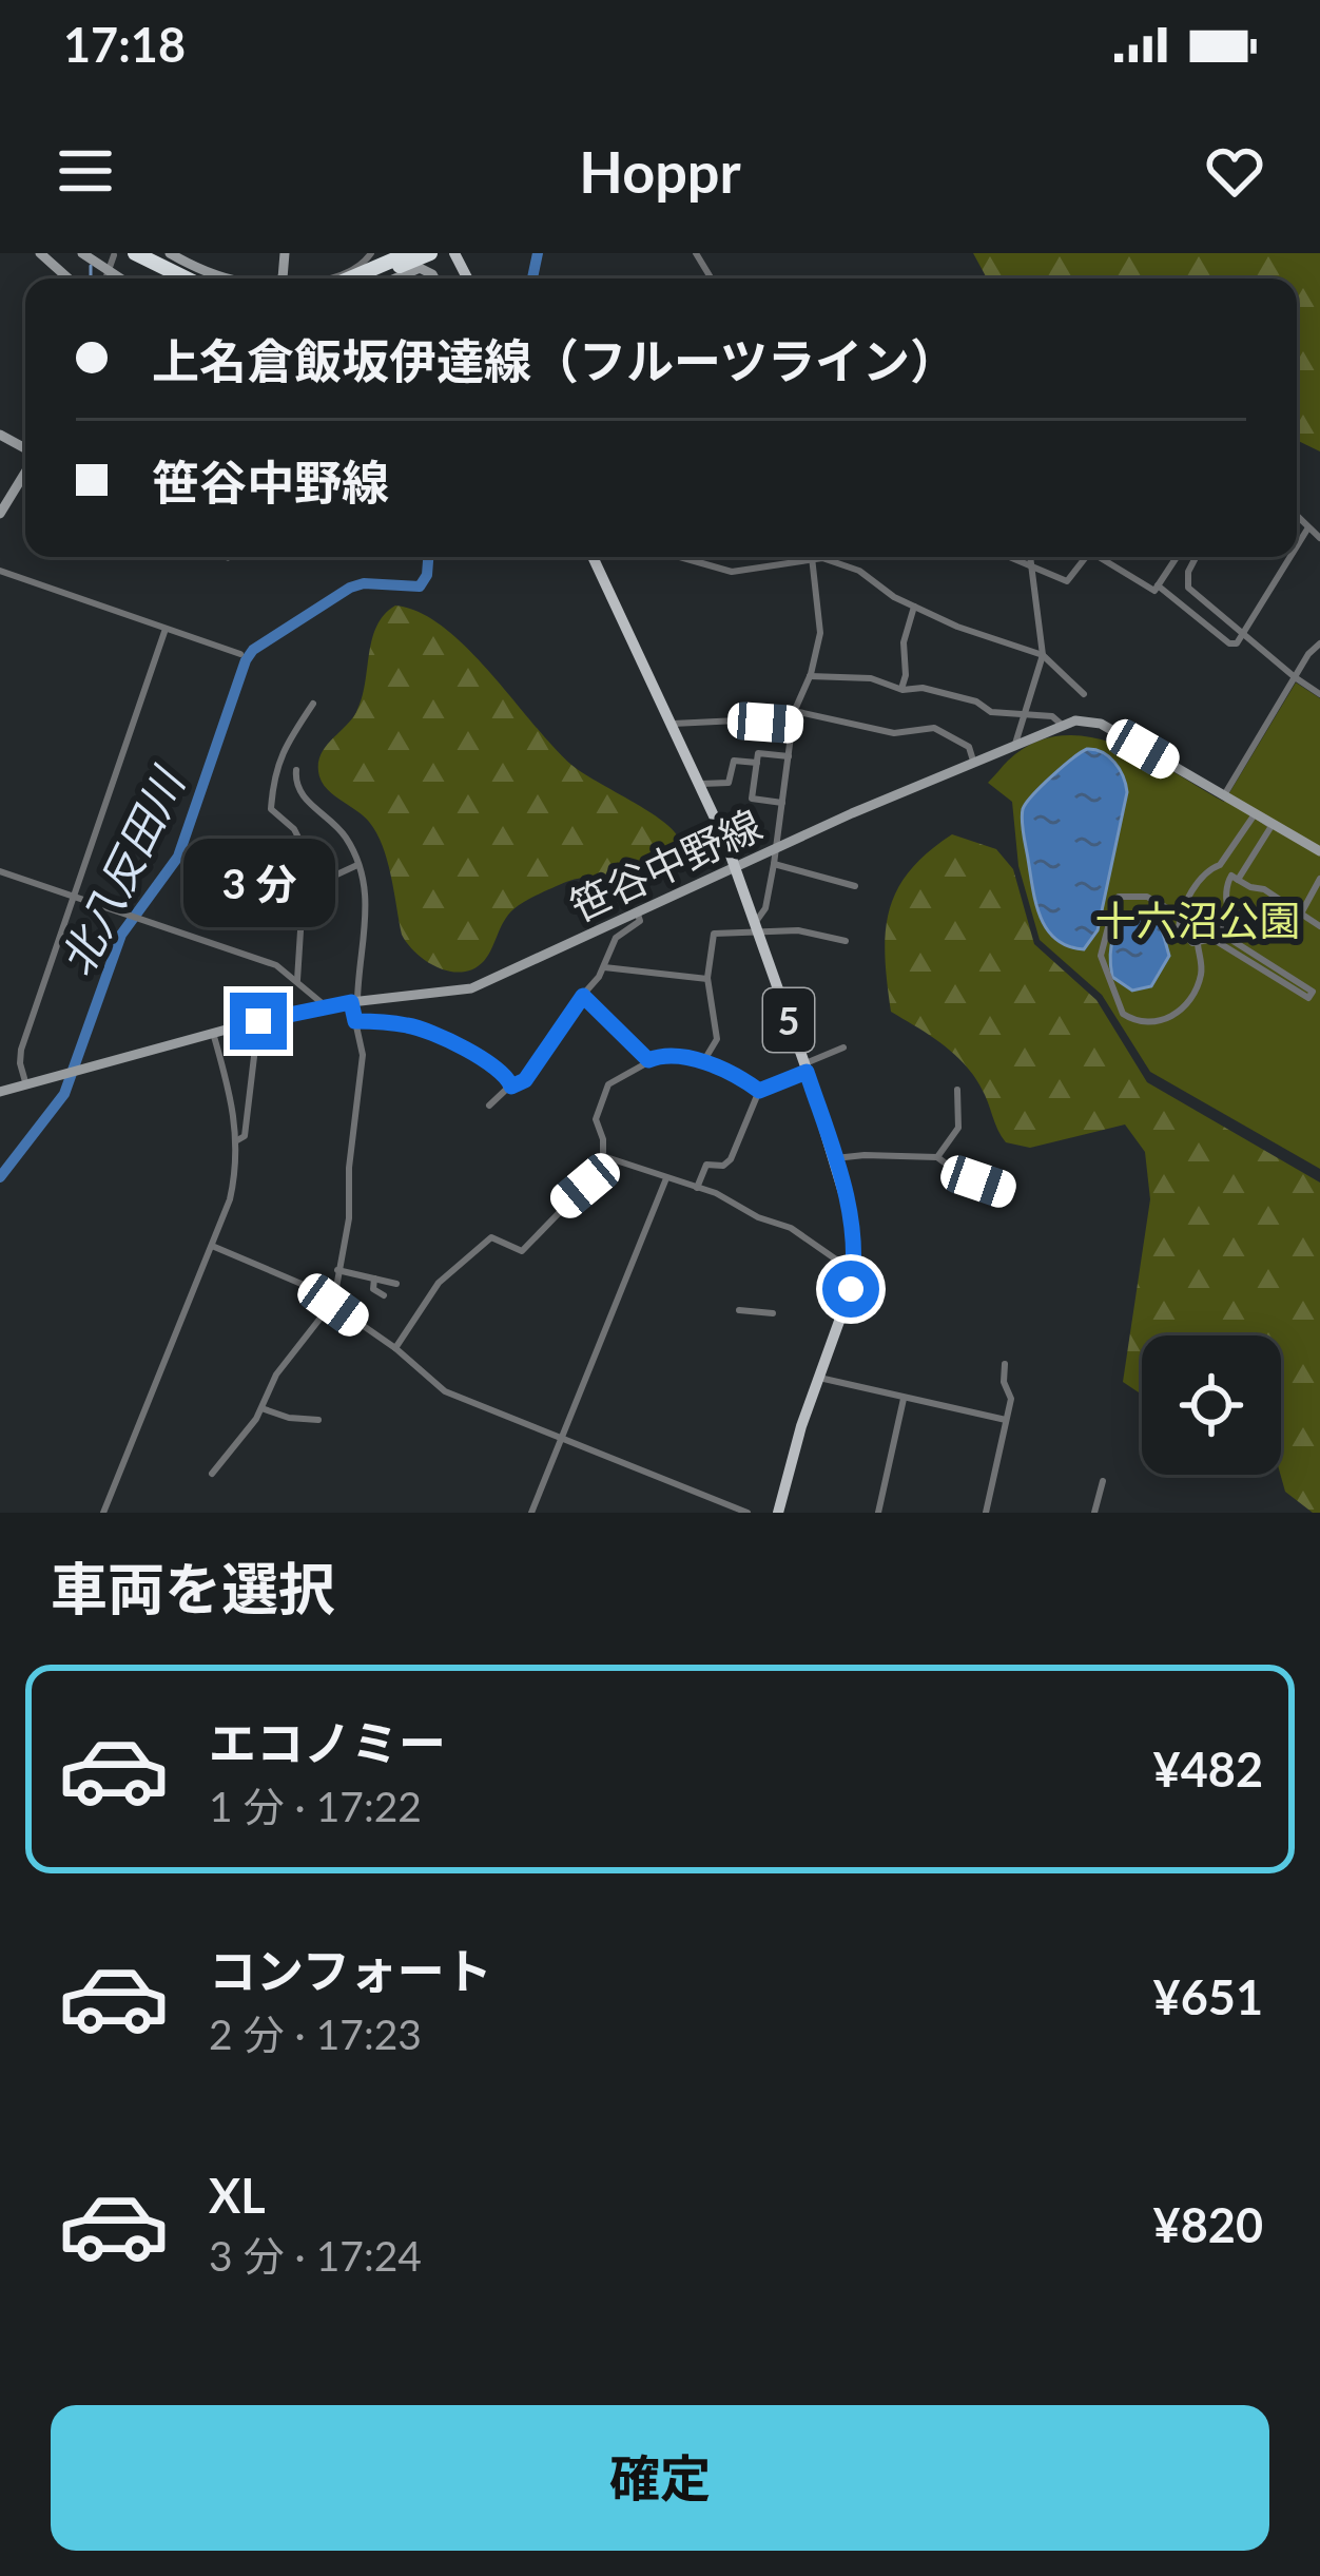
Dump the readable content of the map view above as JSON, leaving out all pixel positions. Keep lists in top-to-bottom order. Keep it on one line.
{"streets":{"main road":["5"],"street":["笹谷中野線"]},"crossings":[["笹谷中野線","5"]],"water":["北八反田川"],"parks":["十六沼公園"],"page":{"status":"17:18","header":"Hoppr","banner":["上名倉飯坂伊達線（フルーツライン）","笹谷中野線"],"bubble":"3 分","heading":"車両を選択","list":[{"name":"エコノミー","note":"1 分 · 17:22","value":"¥482"},{"name":"コンフォート","note":"2 分 · 17:23","value":"¥651"},{"name":"XL","note":"3 分 · 17:24","value":"¥820"}],"buttons":"確定"}}
